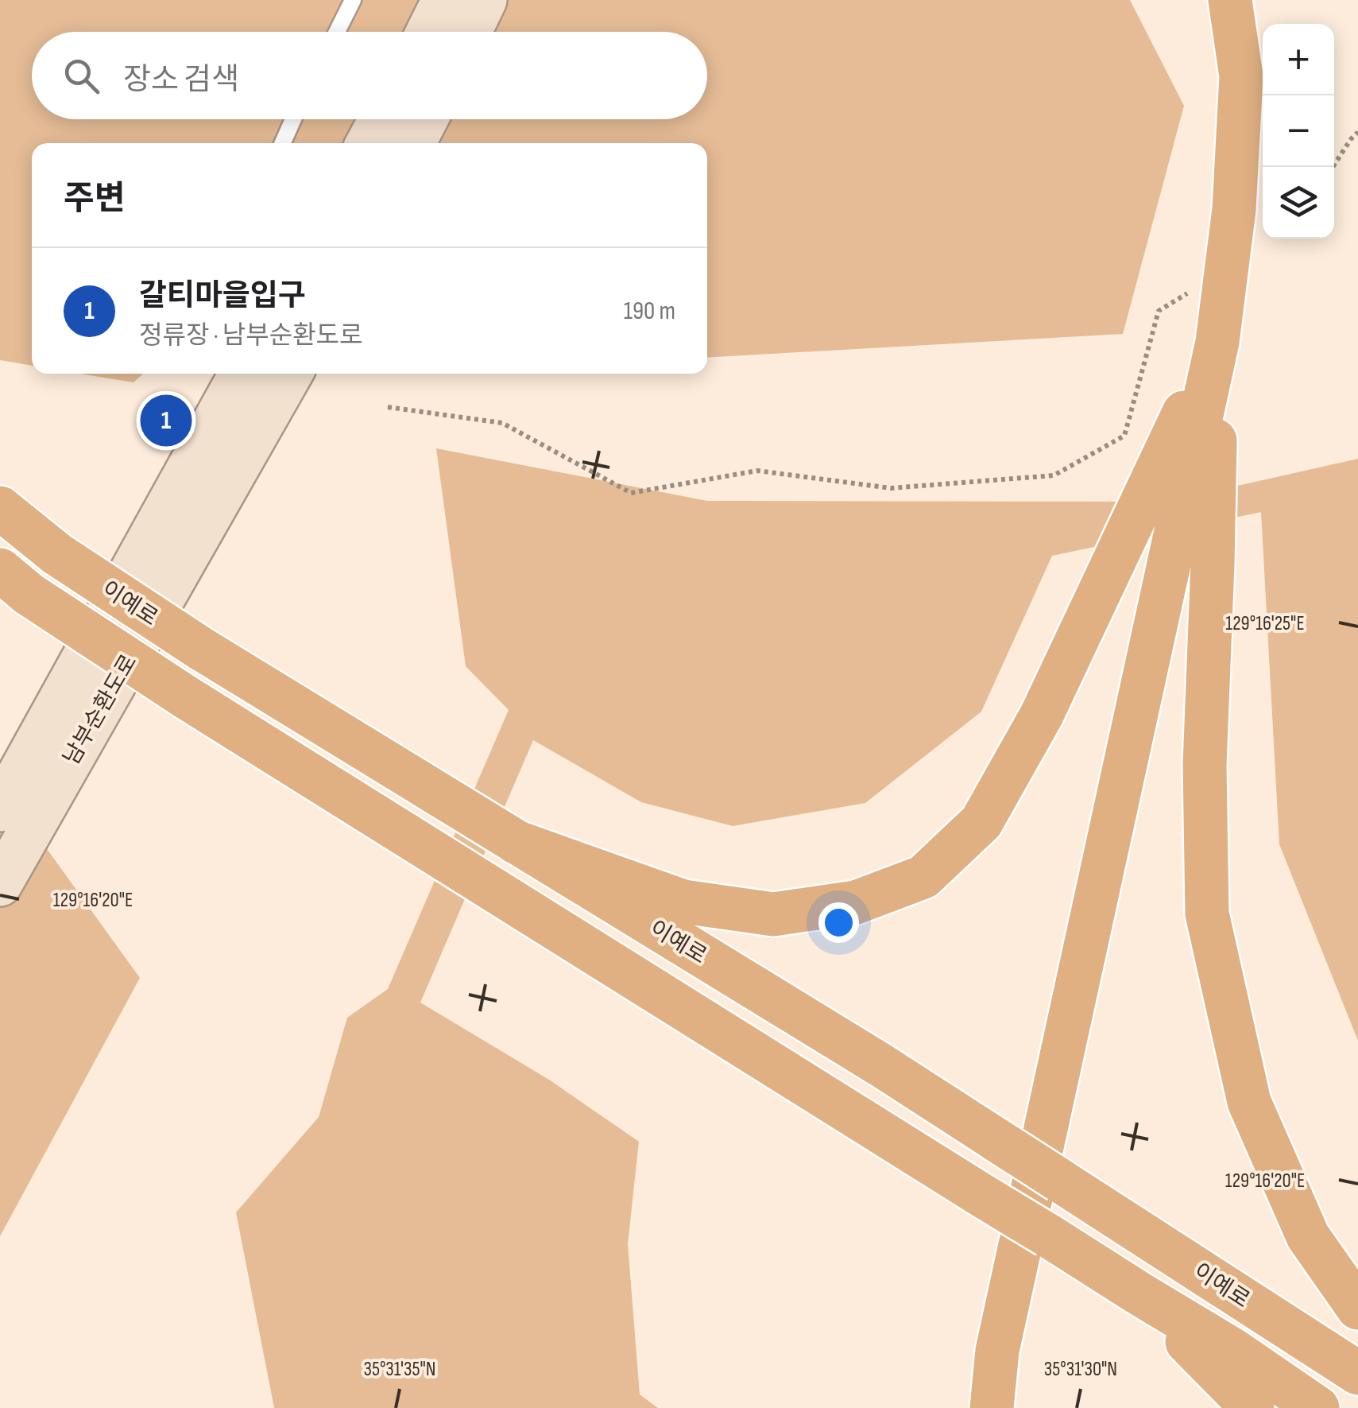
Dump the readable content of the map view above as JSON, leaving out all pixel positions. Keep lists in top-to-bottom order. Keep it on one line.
{"streets":{"highway":["이예로"],"main road":["남부순환도로"]},"page":{"map_buttons":["+","−"],"search":"장소 검색","heading":"주변","list":[{"mark":"1","name":"갈티마을입구","note":"정류장 · 남부순환도로","value":"190 m"}],"pins":"1"},"coordinates":["129°16'25\"E","129°16'20\"E","35°31'35\"N","35°31'30\"N"]}
